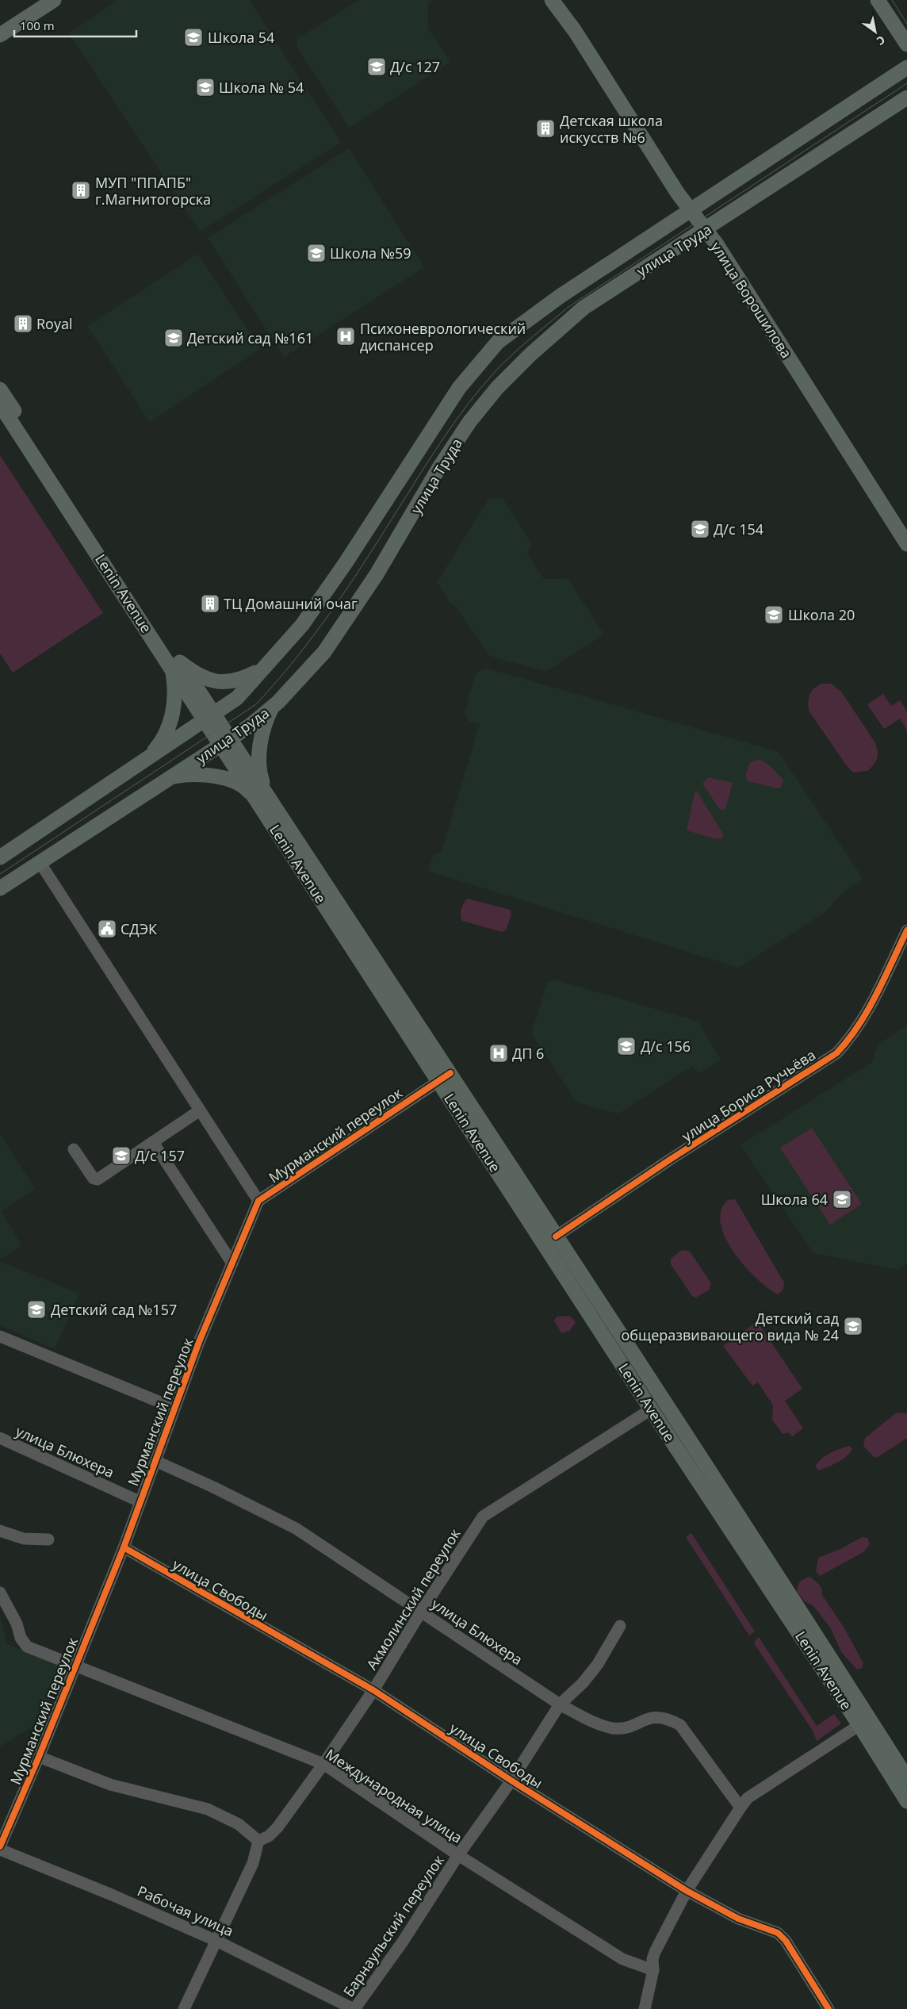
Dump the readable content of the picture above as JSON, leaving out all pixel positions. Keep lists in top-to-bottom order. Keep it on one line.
{"streets":{"main road":["улица Труда","улица Ворошилова","Lenin Avenue"],"street":["улица Бориса Ручьёва","Мурманский переулок","улица Блюхера","улица Свободы","Акмолинский переулок","Международная улица","Рабочая улица","Барнаульский переулок"]},"crossings":[["улица Труда","улица Ворошилова"],["улица Труда","Lenin Avenue"],["Lenin Avenue","улица Бориса Ручьёва"],["Lenin Avenue","Мурманский переулок"],["Lenin Avenue","Акмолинский переулок"],["Мурманский переулок","улица Блюхера"],["Мурманский переулок","улица Свободы"],["Мурманский переулок","Международная улица"],["улица Блюхера","Акмолинский переулок"],["улица Блюхера","Барнаульский переулок"],["улица Свободы","Акмолинский переулок"],["улица Свободы","Барнаульский переулок"],["Акмолинский переулок","Международная улица"],["Международная улица","Барнаульский переулок"],["Рабочая улица","Барнаульский переулок"]],"places":{"school or university":["Школа 54","Д/с 127","Школа № 54","Школа №59","Детский сад №161","Д/с 154","Школа 20","Д/с 156","Д/с 157","Школа 64","Детский сад №157","Детский сад общеразвивающего вида № 24"],"building":["Детская школа искусств №6","МУП \"ППАПБ\" г.Магнитогорска","Royal","ТЦ Домашний очаг"],"hospital":["Психоневрологический диспансер","ДП 6"],"public building":["СДЭК"]},"scale_bar":"100 m","north":"bottom right"}
